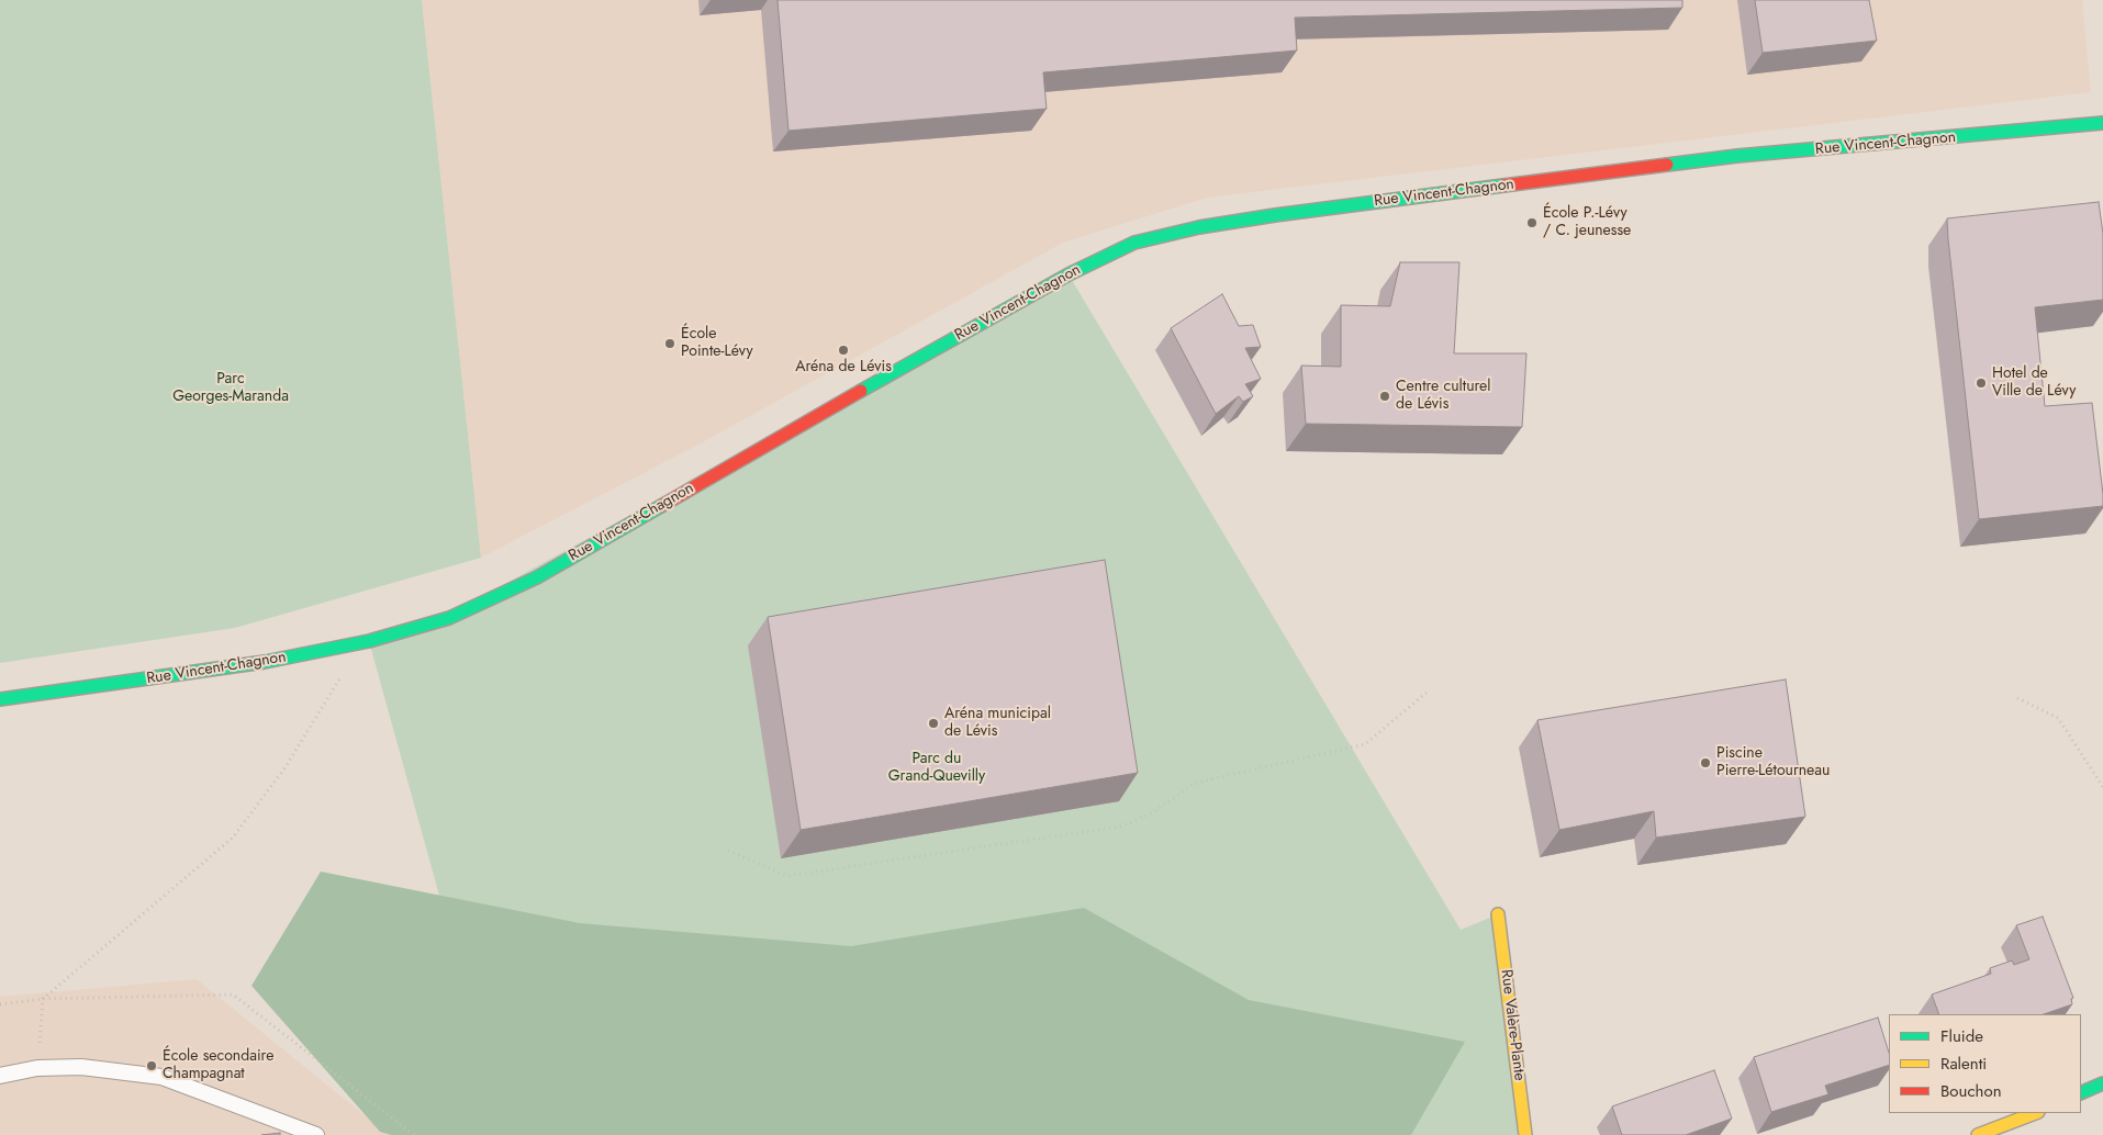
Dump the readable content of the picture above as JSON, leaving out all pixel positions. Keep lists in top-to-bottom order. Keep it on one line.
{"streets":{"street":["Rue Vincent-Chagnon","Rue Valère-Plante"]},"parks":["Parc Georges-Maranda","Parc du Grand-Quevilly"],"places":["École P.-Lévy / C. jeunesse","École Pointe-Lévy","Aréna de Lévis","Hotel de Ville de Lévy","Centre culturel de Lévis","Aréna municipal de Lévis","Piscine Pierre-Létourneau","École secondaire Champagnat"],"legend":["Fluide","Ralenti","Bouchon"]}
